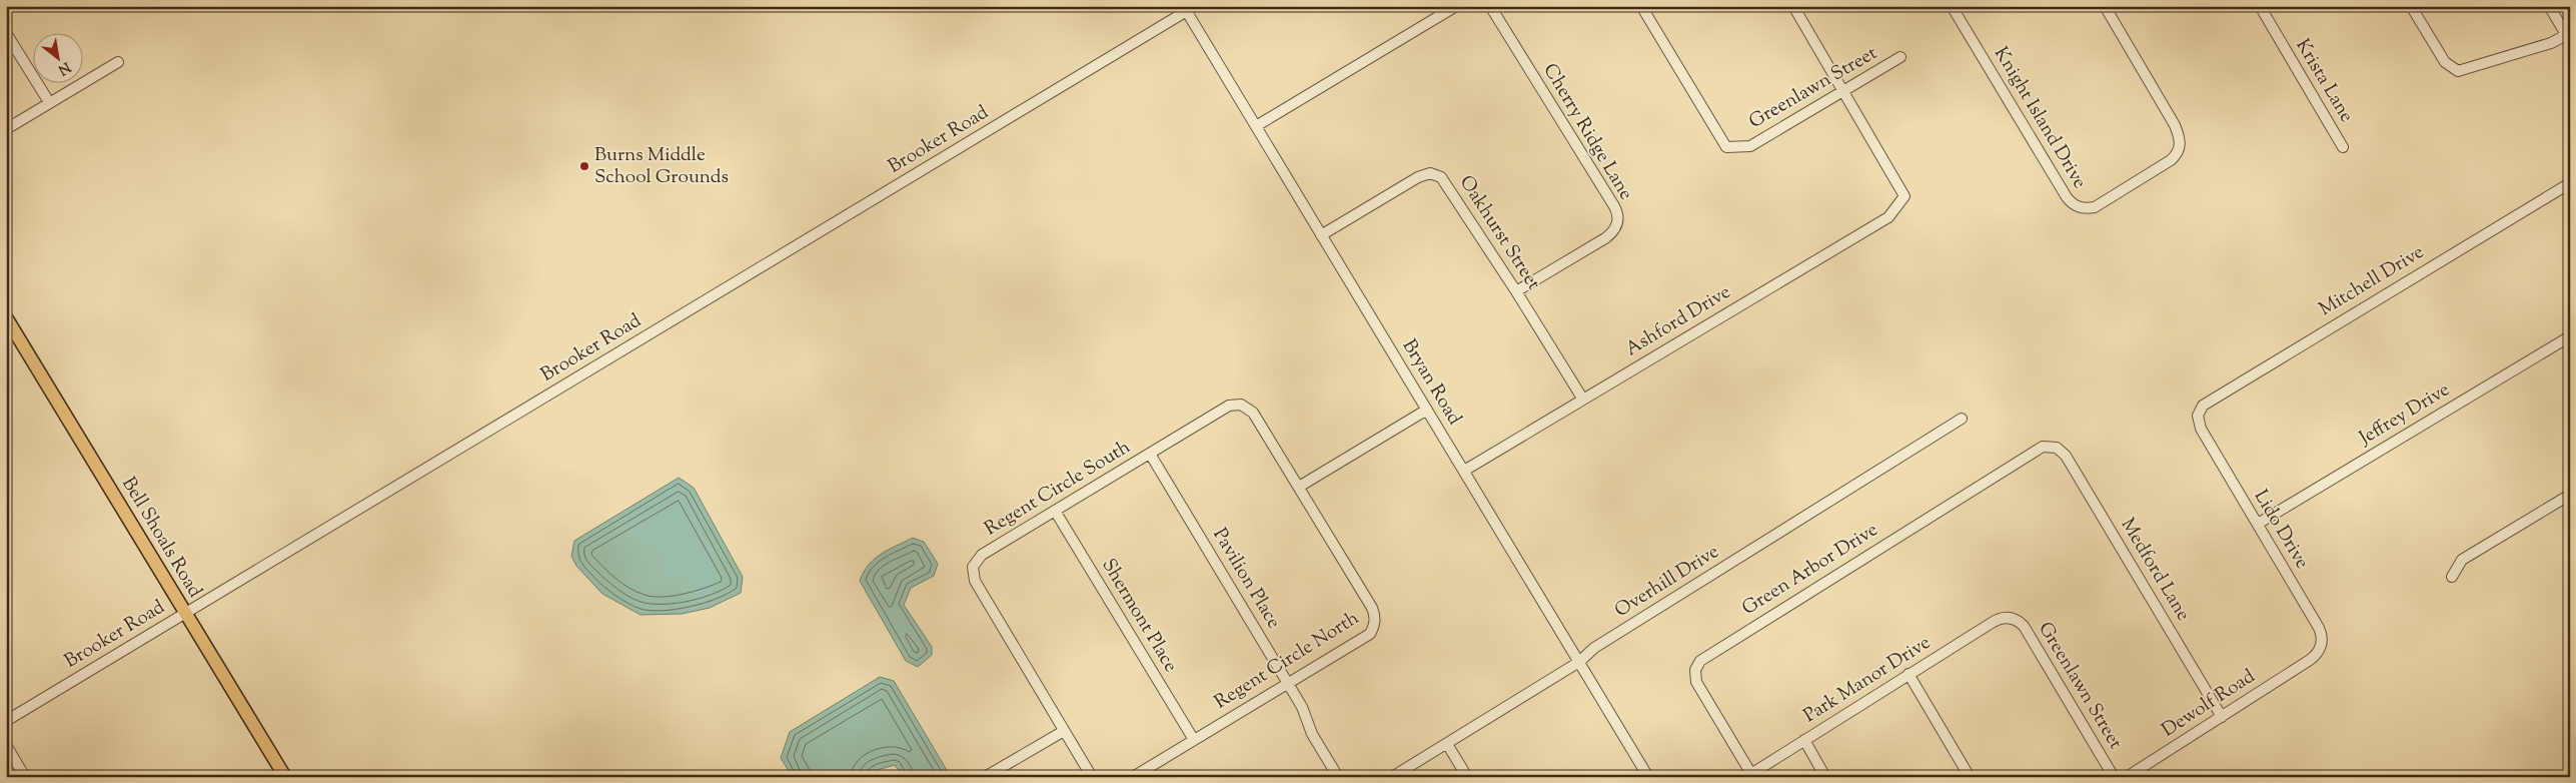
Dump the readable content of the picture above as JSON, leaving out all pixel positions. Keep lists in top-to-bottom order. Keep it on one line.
{"streets":{"main road":["Bell Shoals Road"],"street":["Krista Lane","Greenlawn Street","Knight Island Drive","Cherry Ridge Lane","Brooker Road","Oakhurst Street","Mitchell Drive","Ashford Drive","Bryan Road","Jeffrey Drive","Regent Circle South","Lido Drive","Green Arbor Drive","Medford Lane","Pavilion Place","Overhill Drive","Shermont Place","Regent Circle North","Park Manor Drive","Dewolf Road"]},"crossings":[["Greenlawn Street","Ashford Drive"],["Greenlawn Street","Park Manor Drive"],["Cherry Ridge Lane","Oakhurst Street"],["Brooker Road","Bryan Road"],["Brooker Road","Bell Shoals Road"],["Oakhurst Street","Ashford Drive"],["Oakhurst Street","Bryan Road"],["Mitchell Drive","Lido Drive"],["Ashford Drive","Bryan Road"],["Bryan Road","Overhill Drive"],["Jeffrey Drive","Lido Drive"],["Regent Circle South","Pavilion Place"],["Regent Circle South","Shermont Place"],["Regent Circle South","Regent Circle North"],["Lido Drive","Dewolf Road"],["Green Arbor Drive","Medford Lane"],["Green Arbor Drive","Park Manor Drive"],["Medford Lane","Dewolf Road"],["Pavilion Place","Regent Circle North"],["Shermont Place","Regent Circle North"]],"places":["Burns Middle School Grounds"],"north":"bottom right"}
